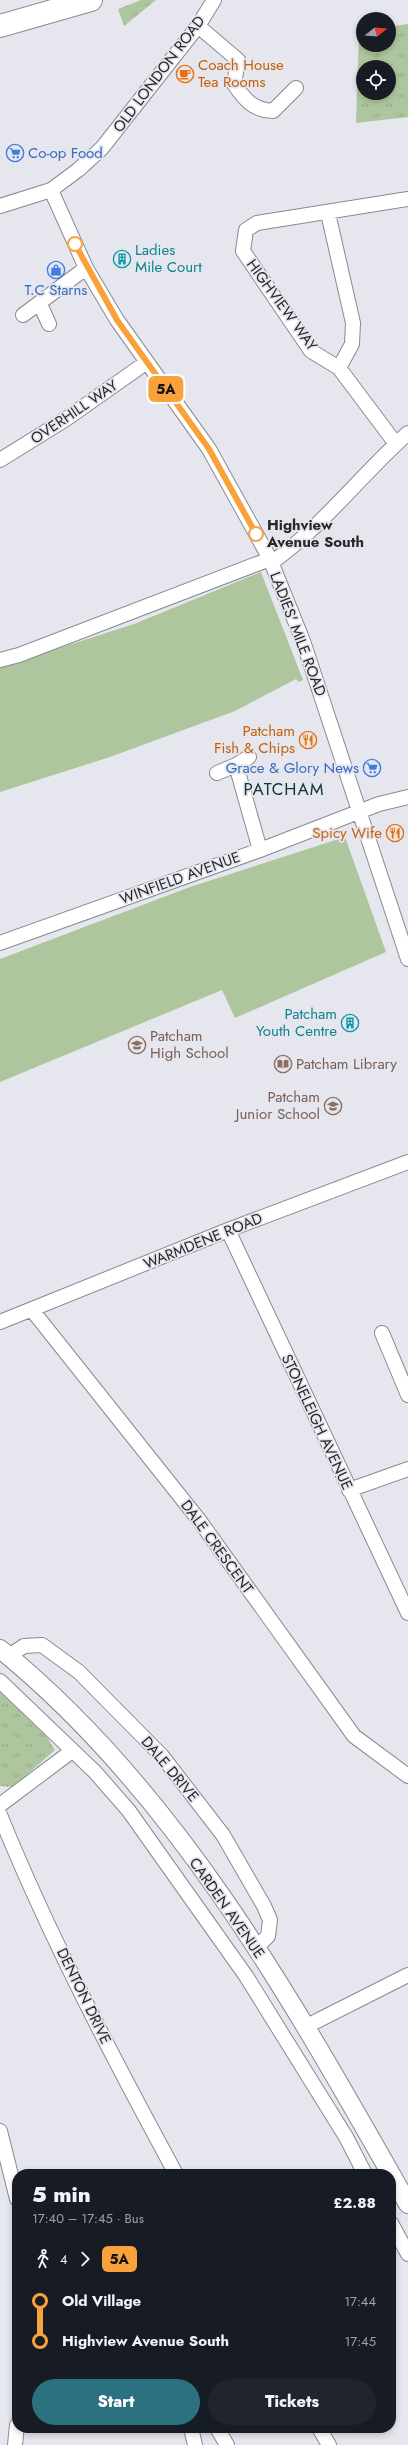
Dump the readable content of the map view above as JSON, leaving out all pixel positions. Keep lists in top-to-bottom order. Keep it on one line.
{"streets":{"street":["OLD LONDON ROAD","HIGHVIEW WAY","OVERHILL WAY","LADIES' MILE ROAD","WINFIELD AVENUE","WARMDENE ROAD","STONELEIGH AVENUE","DALE CRESCENT","DALE DRIVE","CARDEN AVENUE","DENTON DRIVE"]},"crossings":[["OLD LONDON ROAD","LADIES' MILE ROAD"],["OVERHILL WAY","LADIES' MILE ROAD"],["LADIES' MILE ROAD","WINFIELD AVENUE"],["WARMDENE ROAD","STONELEIGH AVENUE"],["WARMDENE ROAD","DALE CRESCENT"],["DALE DRIVE","CARDEN AVENUE"]],"districts":["PATCHAM"],"places":{"cafe":["Coach House Tea Rooms"],"supermarket":["Co-op Food","Grace & Glory News"],"building":["Ladies Mile Court","Patcham Youth Centre"],"shop":["T.C Starns"],"other":["Highview Avenue South"],"restaurant":["Patcham Fish & Chips","Spicy Wife"],"school or university":["Patcham High School","Patcham Junior School"],"library":["Patcham Library"]},"lines":["bus line 5A"],"north":"right","page":{"on_map":"5A","heading":["5 min","17:40 – 17:45 · Bus","£2.88"],"legs":["4","5A"],"list":[{"name":"Old Village","value":"17:44"},{"name":"Highview Avenue South","value":"17:45"}],"buttons":["Start","Tickets"]}}
